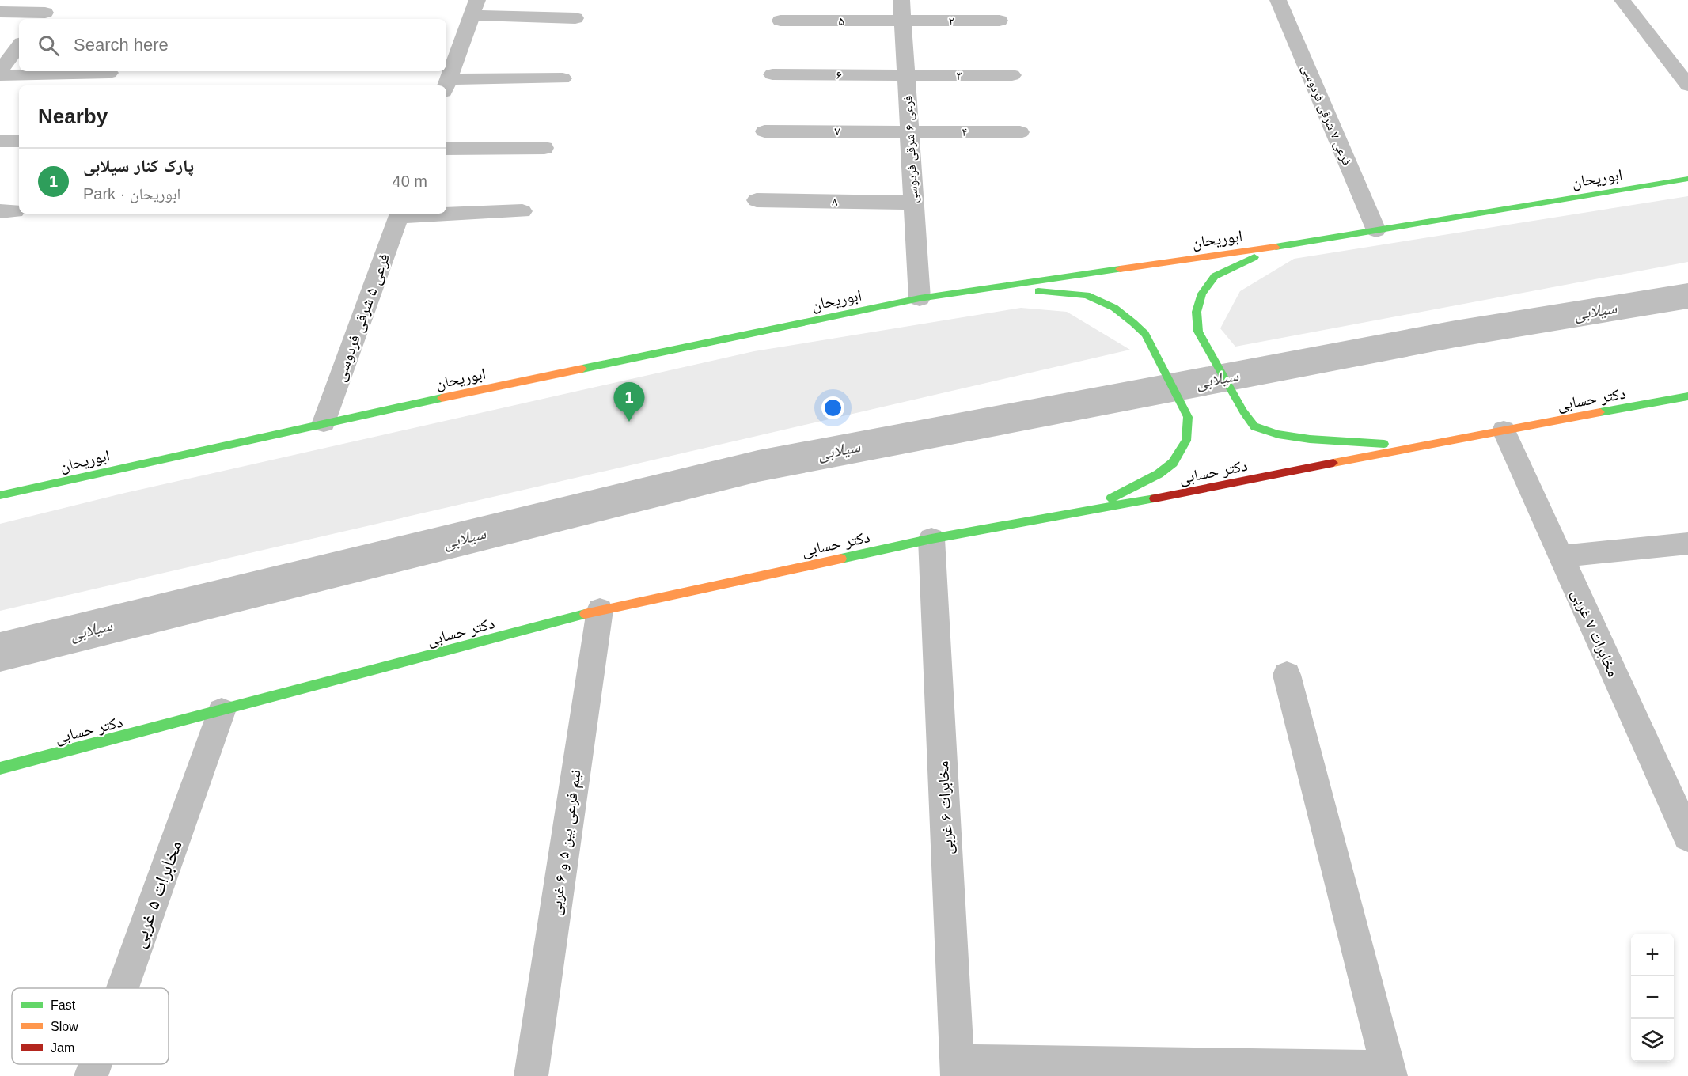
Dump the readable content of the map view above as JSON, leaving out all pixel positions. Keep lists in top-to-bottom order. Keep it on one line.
{"streets":{"main road":["ابوریحان","دکتر حسابی"],"street":["۵","۲","۶","۳","فرعی ۷ شرقی فردوسی","۷","۴","فرعی ۶ شرقی فردوسی","۸","فرعی ۵ شرقی فردوسی","مخابرات ۷ غربی","مخابرات ۶ غربی","نیم فرعی بین ۵ و ۶ غربی","مخابرات ۵ غربی"]},"crossings":[["۵","۲"],["۵","فرعی ۶ شرقی فردوسی"],["۲","فرعی ۶ شرقی فردوسی"],["۶","۳"],["۶","فرعی ۶ شرقی فردوسی"],["۳","فرعی ۶ شرقی فردوسی"],["فرعی ۷ شرقی فردوسی","ابوریحان"],["۷","۴"],["۷","فرعی ۶ شرقی فردوسی"],["۴","فرعی ۶ شرقی فردوسی"],["فرعی ۶ شرقی فردوسی","ابوریحان"],["فرعی ۶ شرقی فردوسی","۸"],["ابوریحان","فرعی ۵ شرقی فردوسی"],["دکتر حسابی","مخابرات ۷ غربی"],["دکتر حسابی","مخابرات ۶ غربی"],["دکتر حسابی","نیم فرعی بین ۵ و ۶ غربی"],["دکتر حسابی","مخابرات ۵ غربی"]],"water":["سیلابی"],"legend":["Fast","Slow","Jam"],"page":{"search":"Search here","heading":"Nearby","list":[{"mark":"1","name":"پارک کنار سیلابی","note":"Park · ابوریحان","value":"40 m"}],"pins":"1","map_buttons":["+","−"]}}
